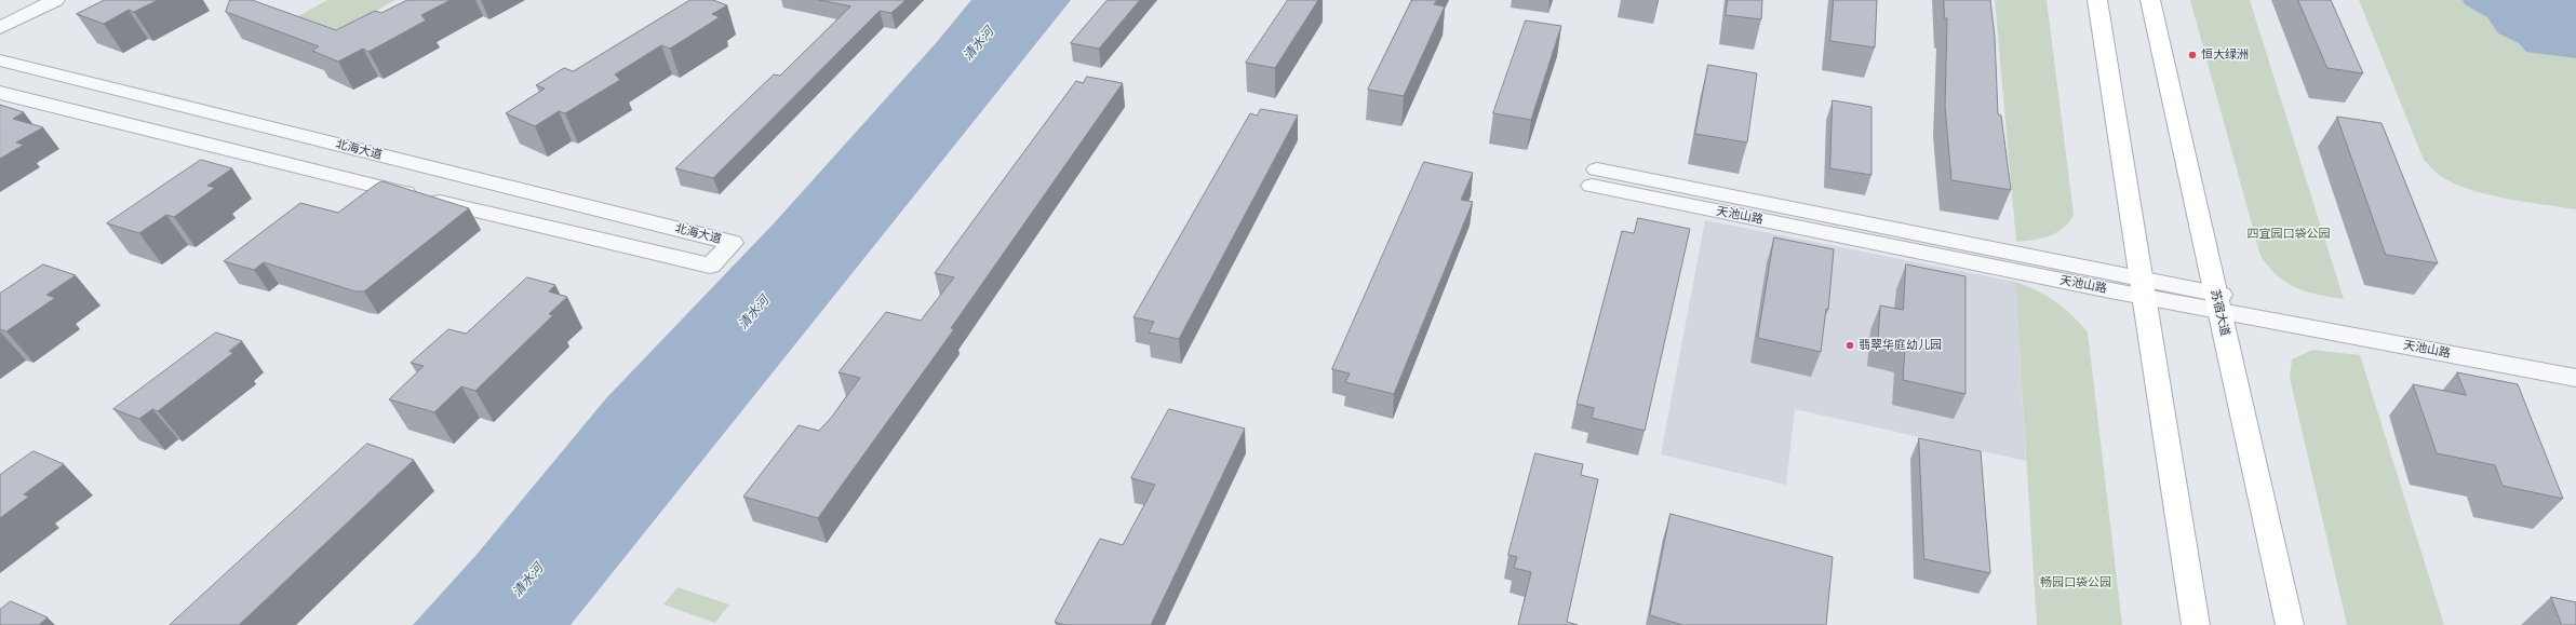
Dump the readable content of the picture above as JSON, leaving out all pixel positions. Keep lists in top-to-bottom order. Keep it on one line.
{"streets":{"main road":["苏宿大道"],"street":["北海大道","天池山路"]},"crossings":[["天池山路","苏宿大道"]],"water":["清水河"],"parks":["四宜园口袋公园","畅园口袋公园"],"places":["恒大绿洲","翡翠华庭幼儿园"]}
